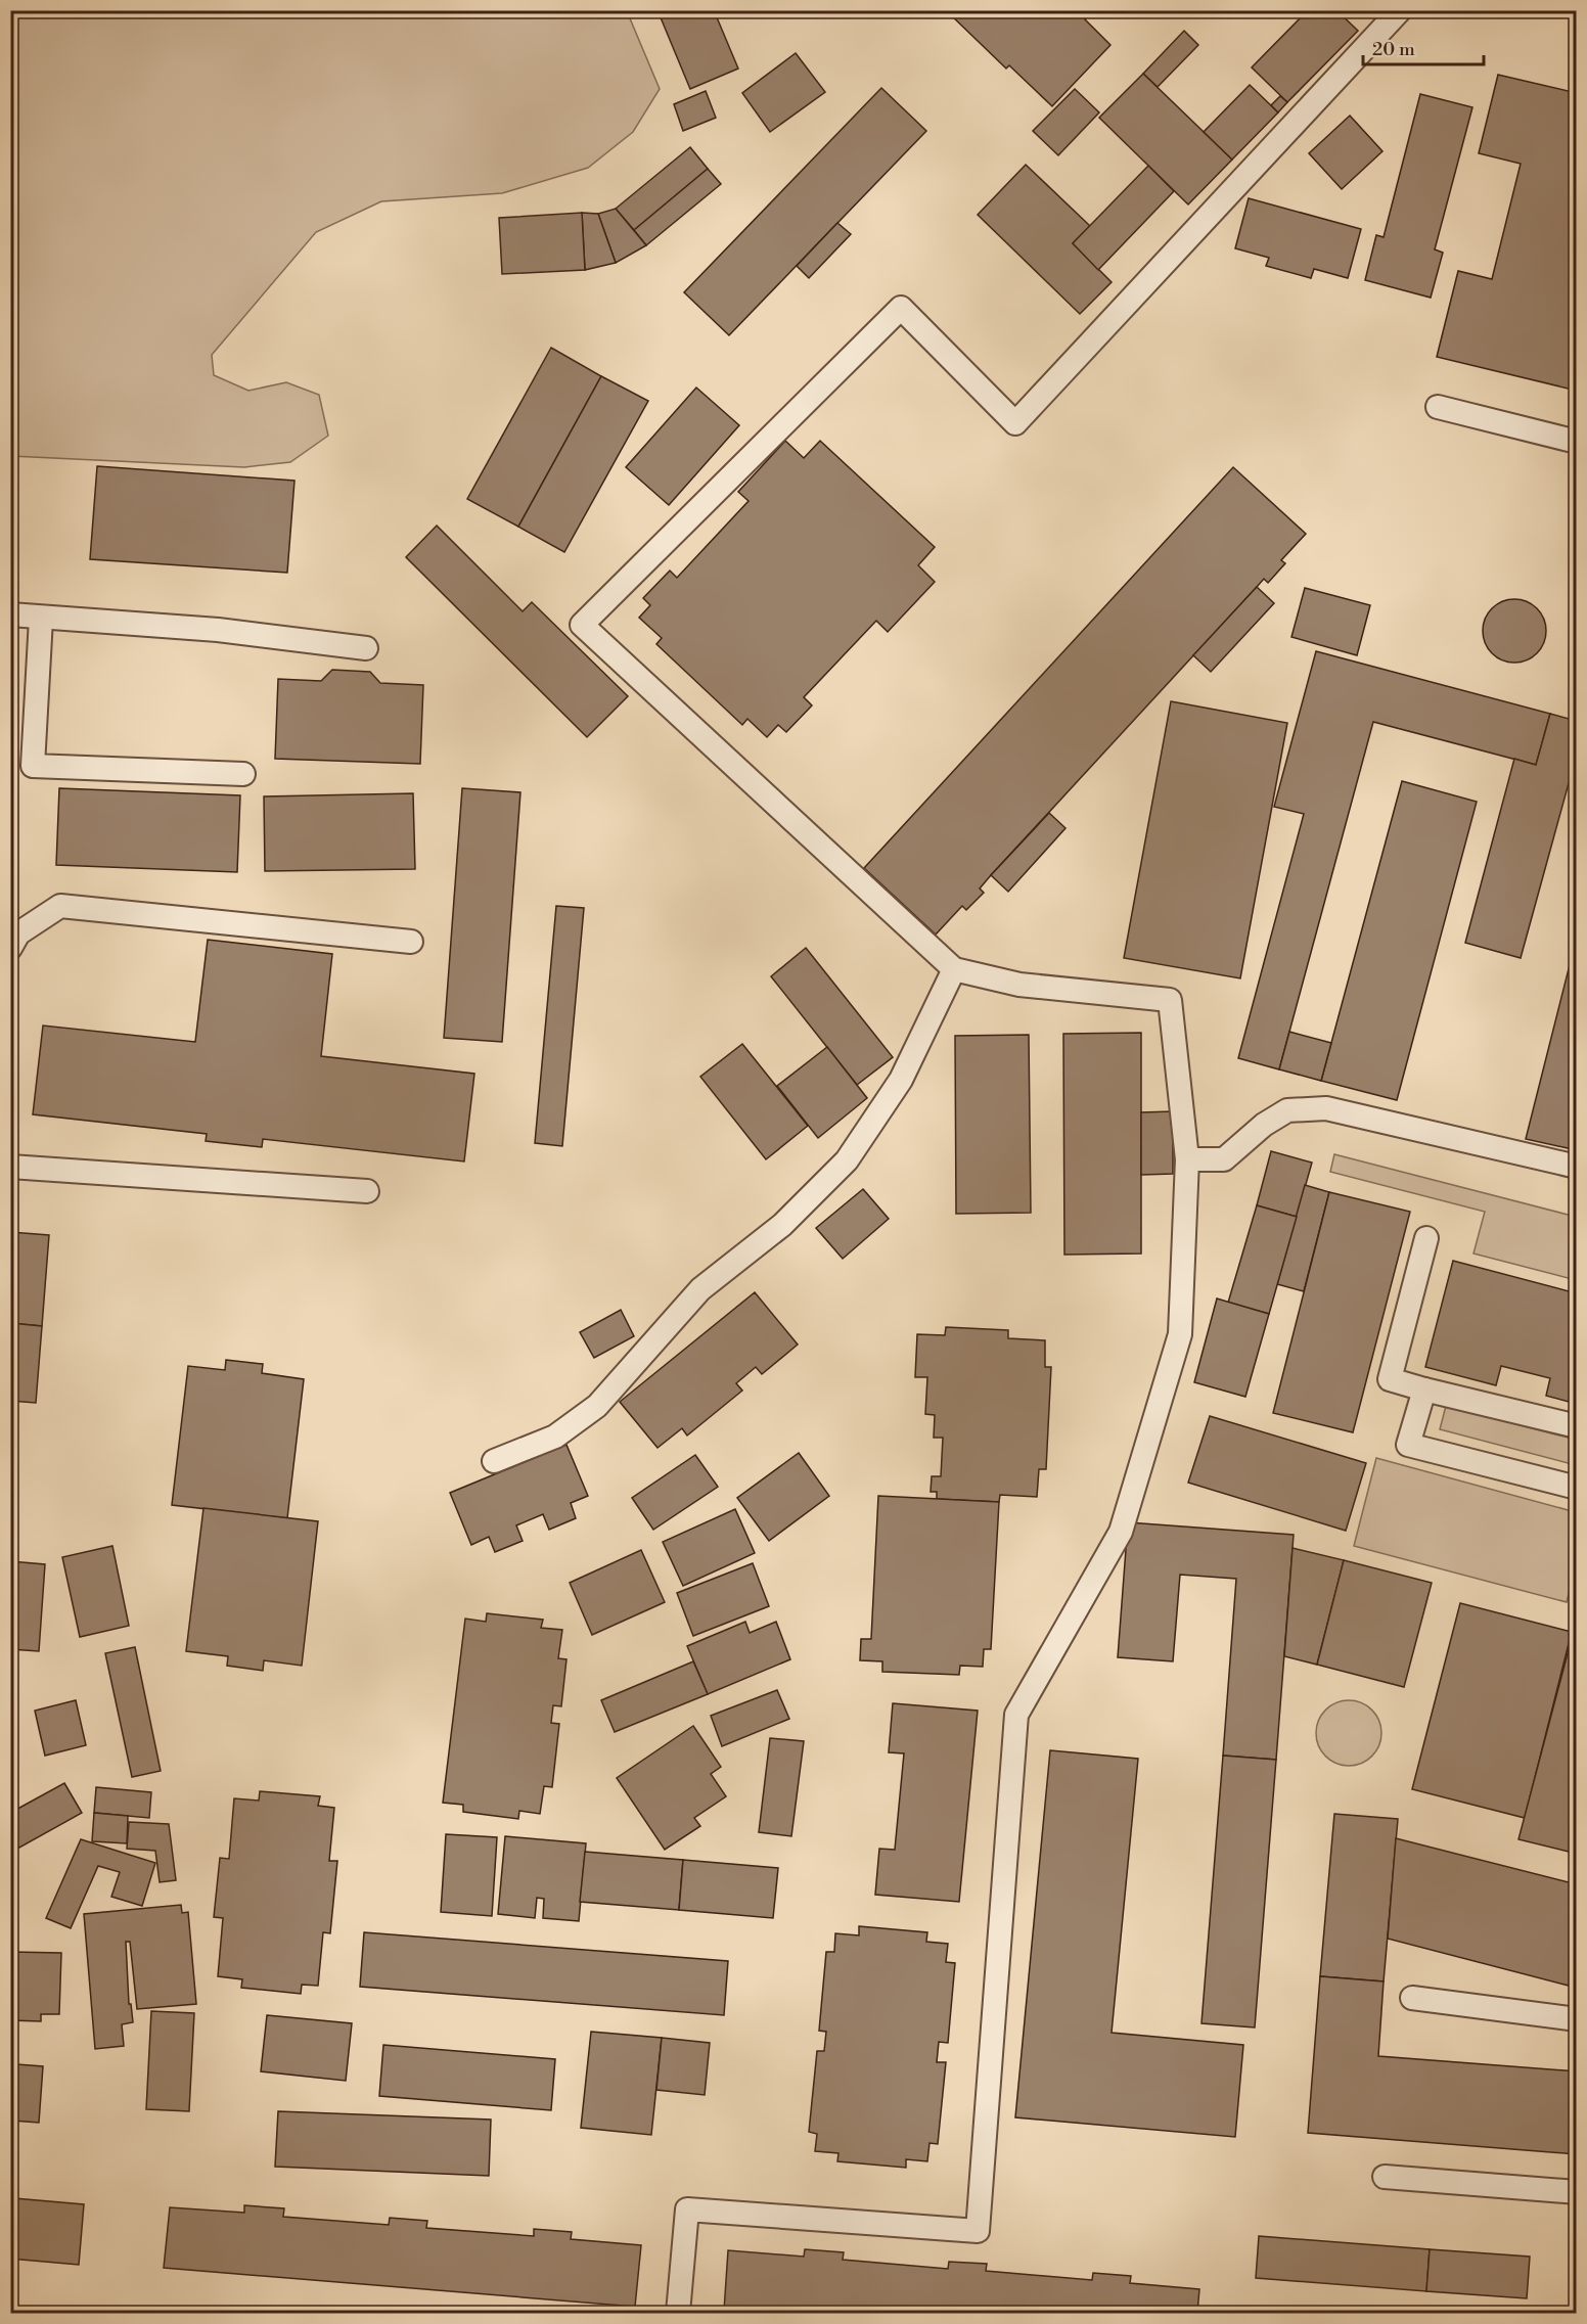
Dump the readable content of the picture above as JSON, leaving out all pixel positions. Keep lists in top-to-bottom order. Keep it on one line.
{"scale_bar":"20 m"}
